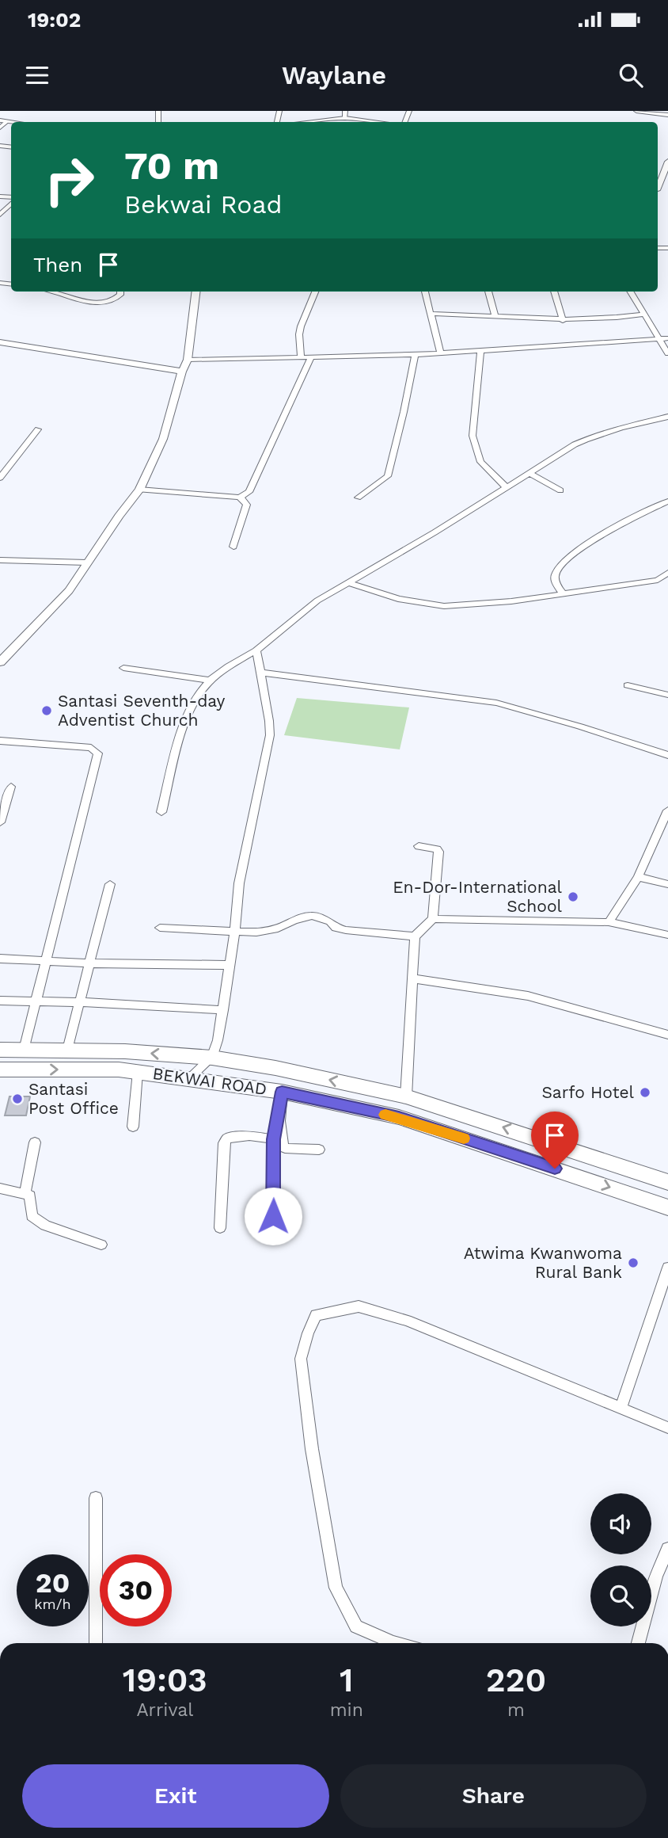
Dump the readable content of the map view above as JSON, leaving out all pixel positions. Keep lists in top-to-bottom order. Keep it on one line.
{"streets":{"highway":["BEKWAI ROAD"]},"places":["Santasi Seventh-day Adventist Church","En-Dor-International School","Sarfo Hotel","Santasi Post Office","Atwima Kwanwoma Rural Bank"],"page":{"status":"19:02","header":"Waylane","turn":["70 m","Bekwai Road"],"then":"Then","speed":"20 km/h","limit":"30","eta":["19:03","Arrival","1","min","220","m"],"buttons":["Exit","Share"]}}
